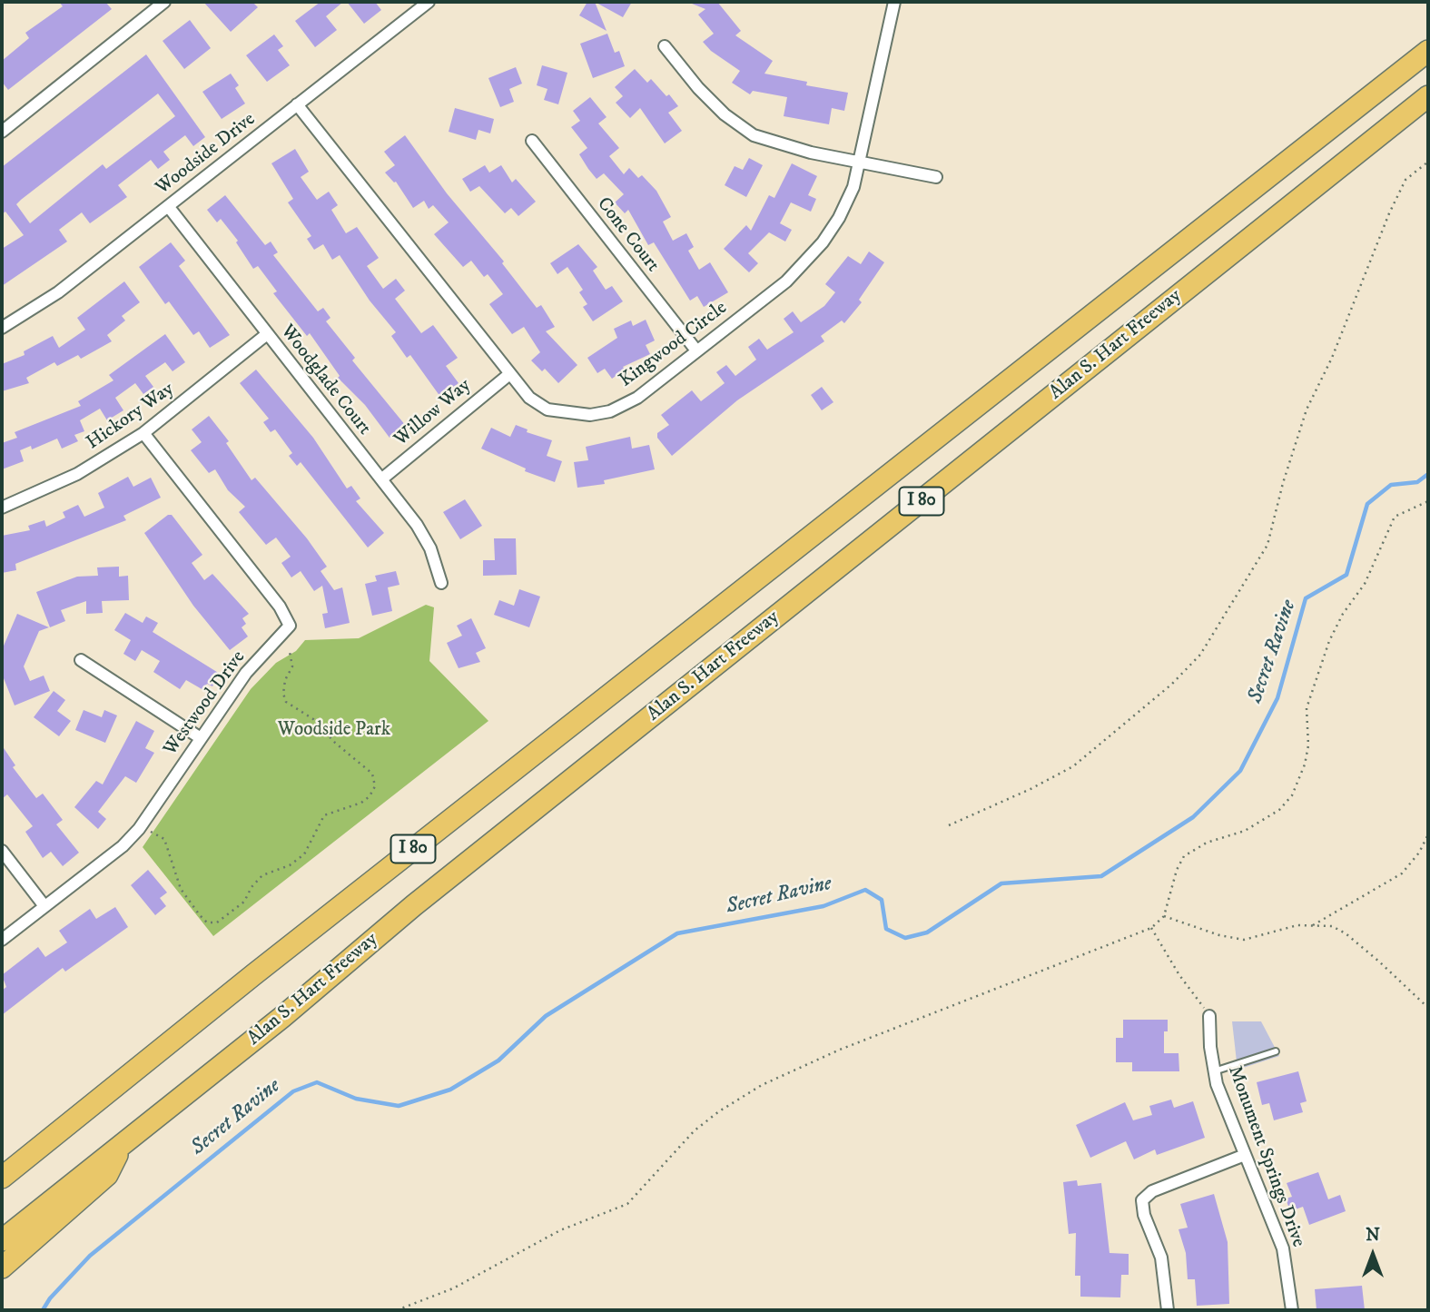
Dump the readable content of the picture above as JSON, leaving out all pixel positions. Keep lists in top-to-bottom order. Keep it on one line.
{"streets":{"highway":["Alan S. Hart Freeway","I 80"],"street":["Woodside Drive","Cone Court","Kingwood Circle","Woodglade Court","Willow Way","Hickory Way","Westwood Drive","Monument Springs Drive"]},"crossings":[["Woodside Drive","Kingwood Circle"],["Woodside Drive","Woodglade Court"],["Cone Court","Kingwood Circle"],["Kingwood Circle","Willow Way"],["Woodglade Court","Willow Way"],["Woodglade Court","Hickory Way"],["Hickory Way","Westwood Drive"]],"water":["Secret Ravine"],"parks":["Woodside Park"],"north":"top"}
